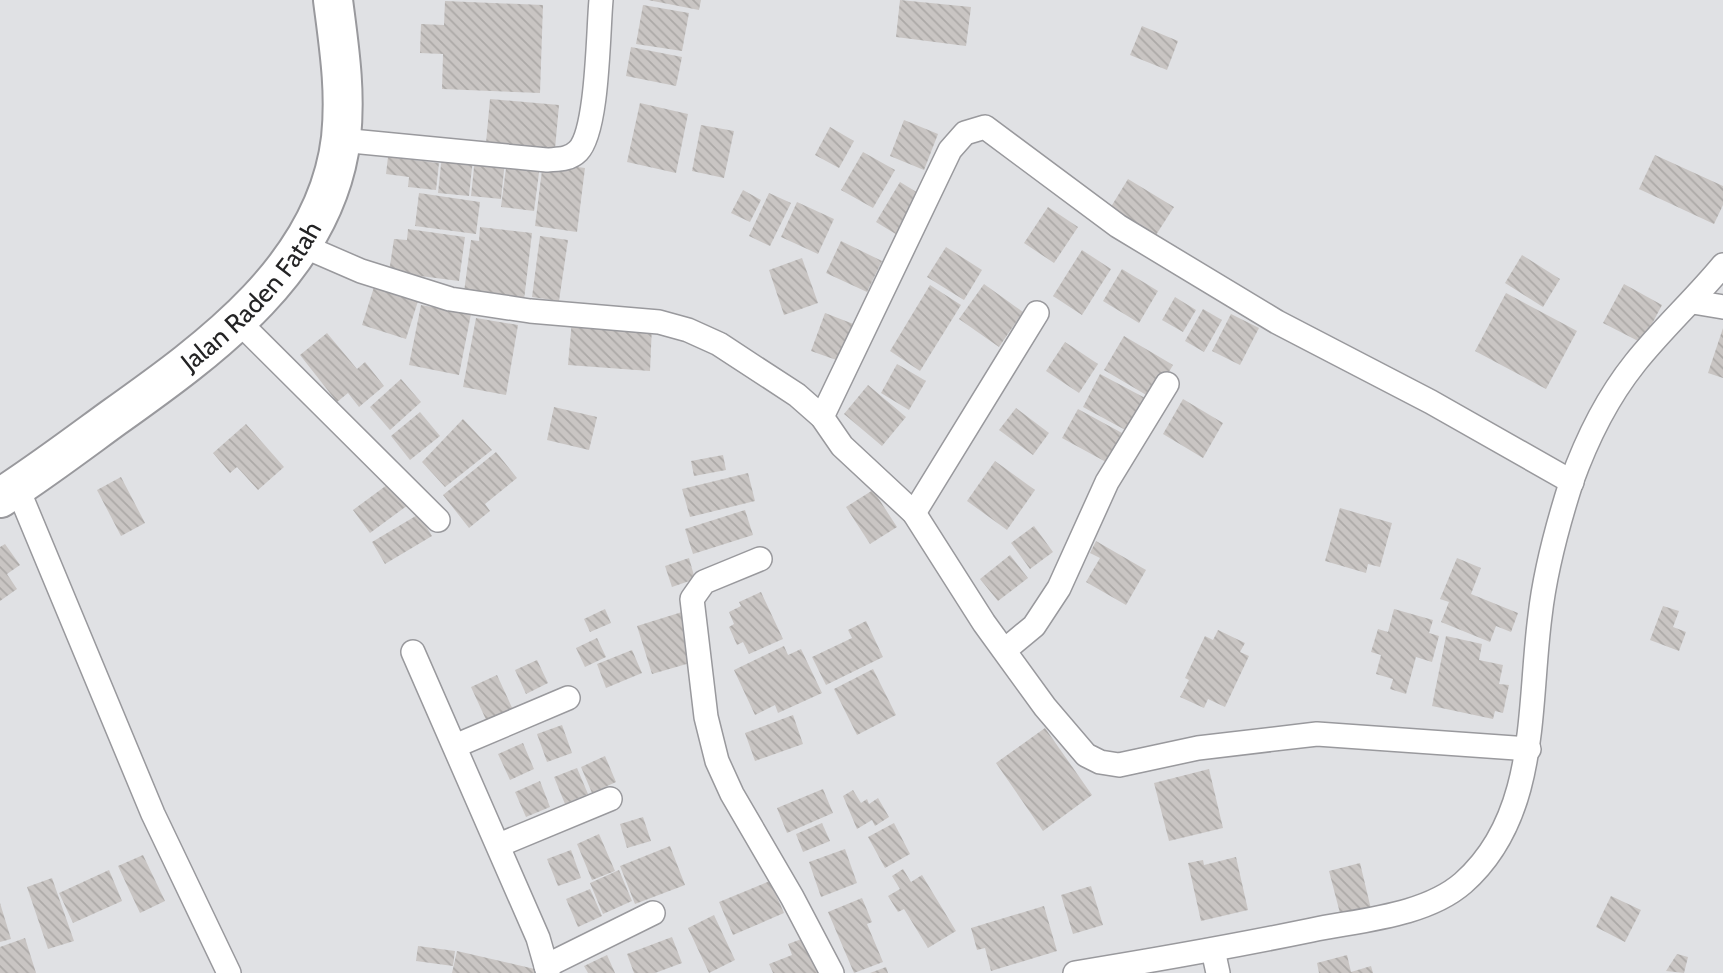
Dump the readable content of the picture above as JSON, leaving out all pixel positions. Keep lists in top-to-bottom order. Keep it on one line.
{"streets":{"highway":["Jalan Raden Fatah"]}}
